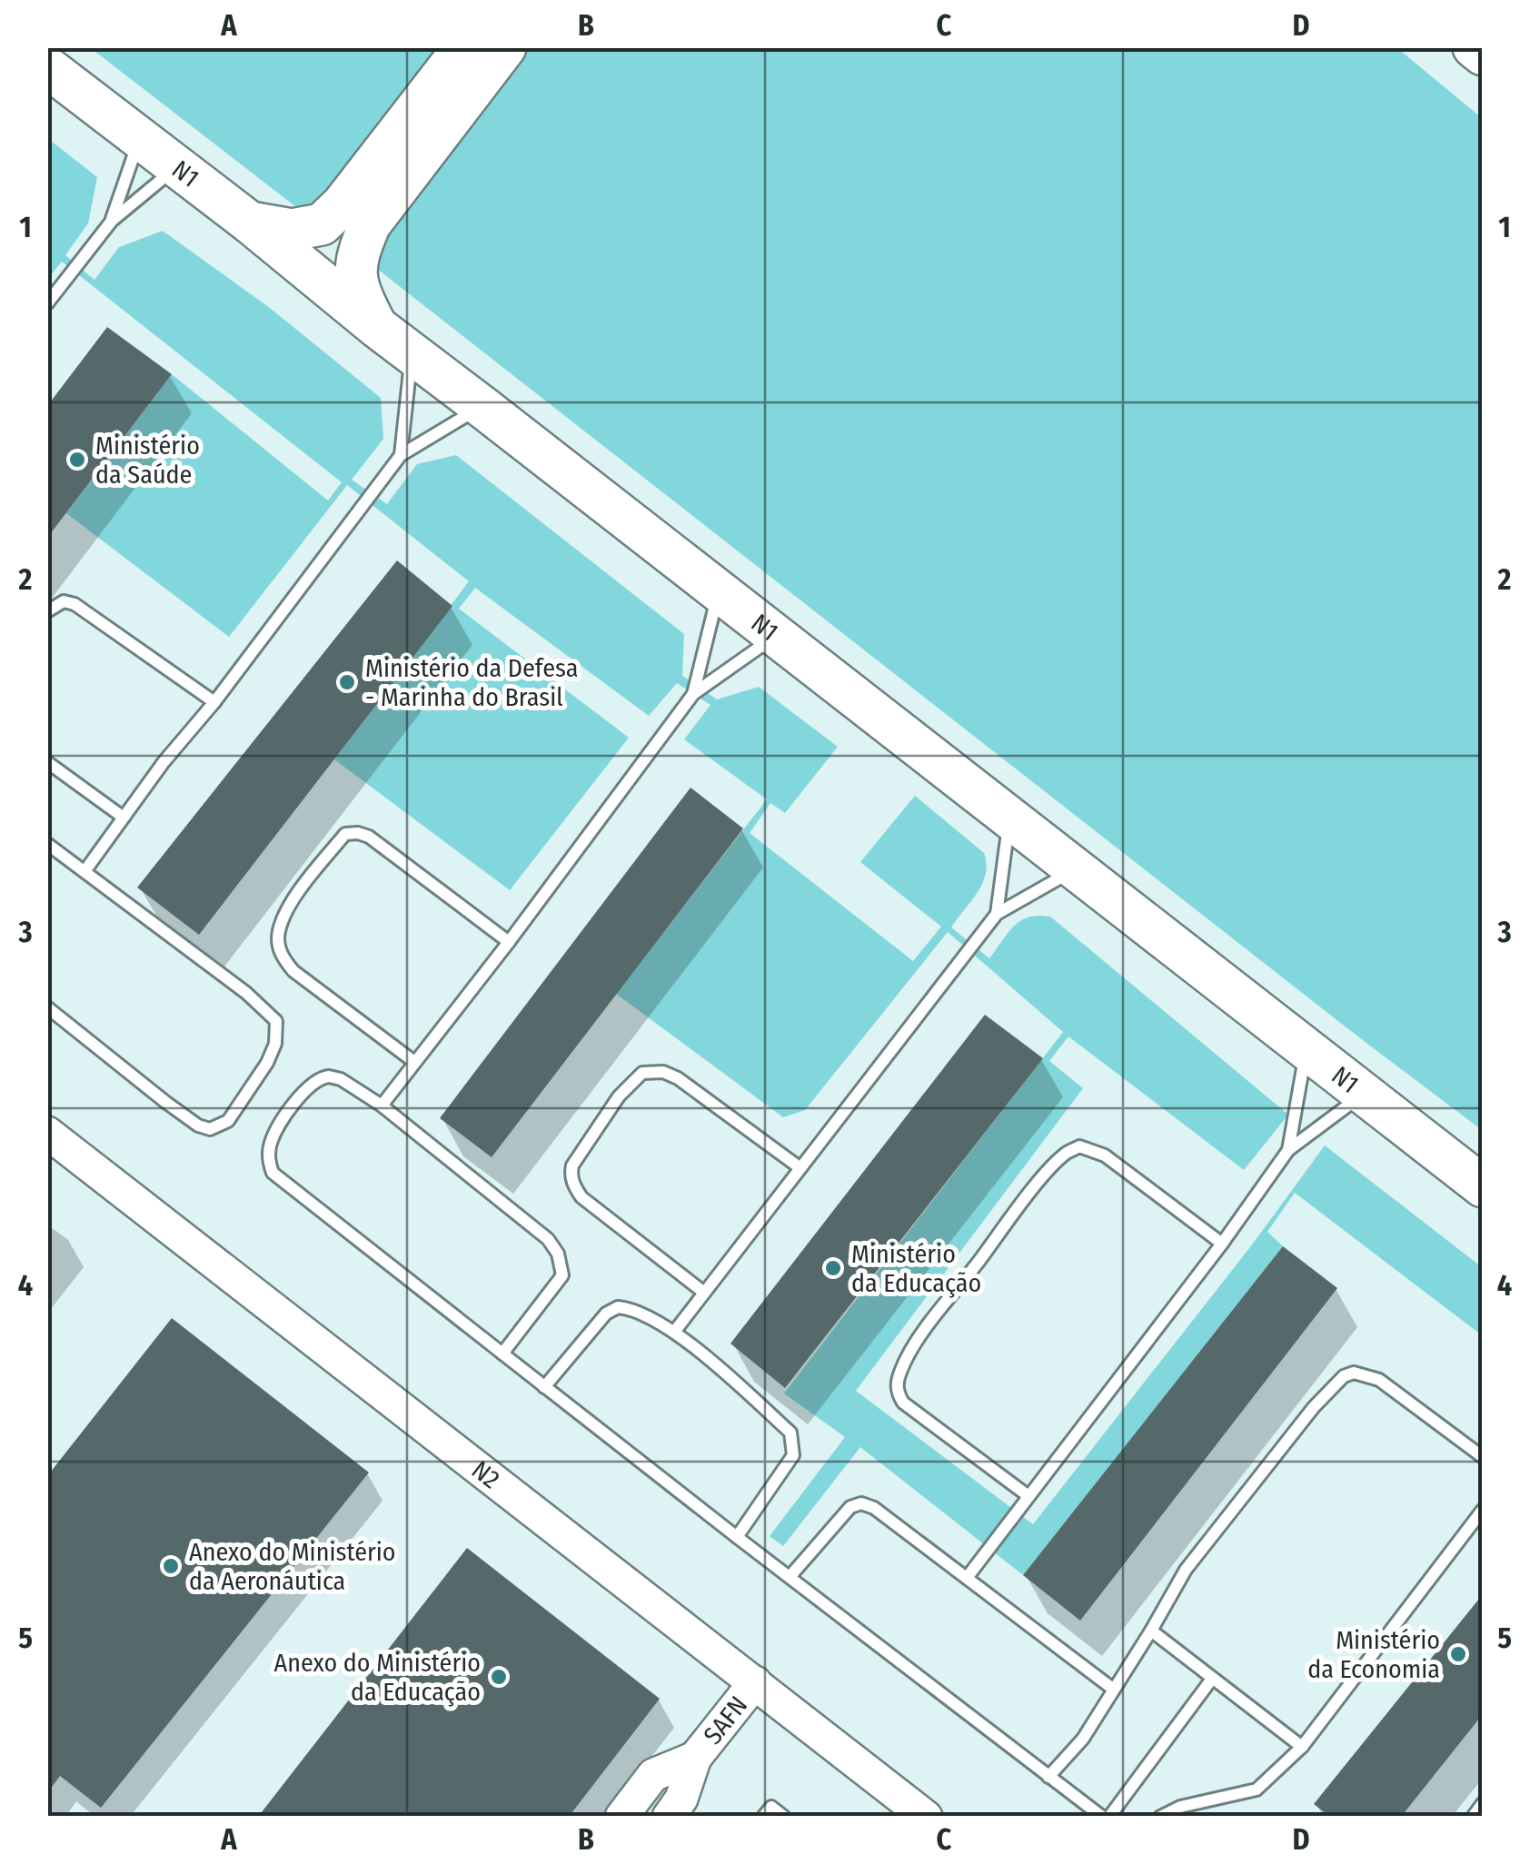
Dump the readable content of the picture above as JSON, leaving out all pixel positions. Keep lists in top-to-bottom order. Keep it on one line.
{"streets":{"highway":["N1"],"main road":["N2","SAFN"]},"crossings":[["N2","SAFN"]],"places":["Ministério da Saúde","Ministério da Defesa - Marinha do Brasil","Ministério da Educação","Anexo do Ministério da Aeronáutica","Ministério da Economia","Anexo do Ministério da Educação"],"grid":{"columns":["A","B","C","D"],"rows":["1","2","3","4","5"]}}
